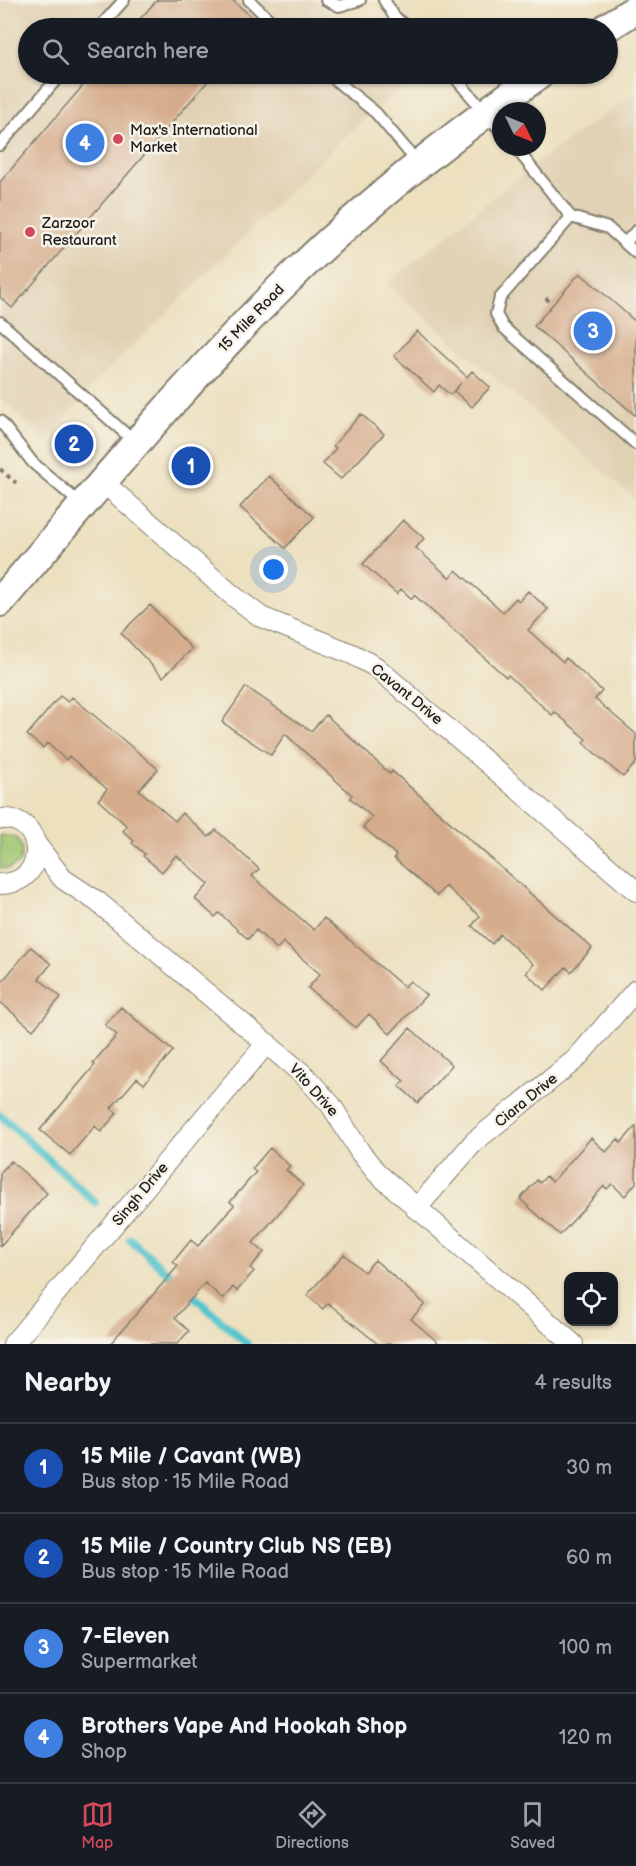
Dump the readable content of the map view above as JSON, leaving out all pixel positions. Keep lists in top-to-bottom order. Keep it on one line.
{"streets":{"main road":["15 Mile Road"],"street":["Cavant Drive","Vito Drive","Ciara Drive","Singh Drive"]},"crossings":[["15 Mile Road","Cavant Drive"],["Vito Drive","Ciara Drive"],["Vito Drive","Singh Drive"]],"places":["Max's International Market","Zarzoor Restaurant"],"north":"bottom right","page":{"search":"Search here","pins":["4","3","2","1"],"heading":["Nearby","4 results"],"list":[{"mark":"1","name":"15 Mile / Cavant (WB)","note":"Bus stop · 15 Mile Road","value":"30 m"},{"mark":"2","name":"15 Mile / Country Club NS (EB)","note":"Bus stop · 15 Mile Road","value":"60 m"},{"mark":"3","name":"7-Eleven","note":"Supermarket","value":"100 m"},{"mark":"4","name":"Brothers Vape And Hookah Shop","note":"Shop","value":"120 m"}],"nav":["Map","Directions","Saved"]}}
